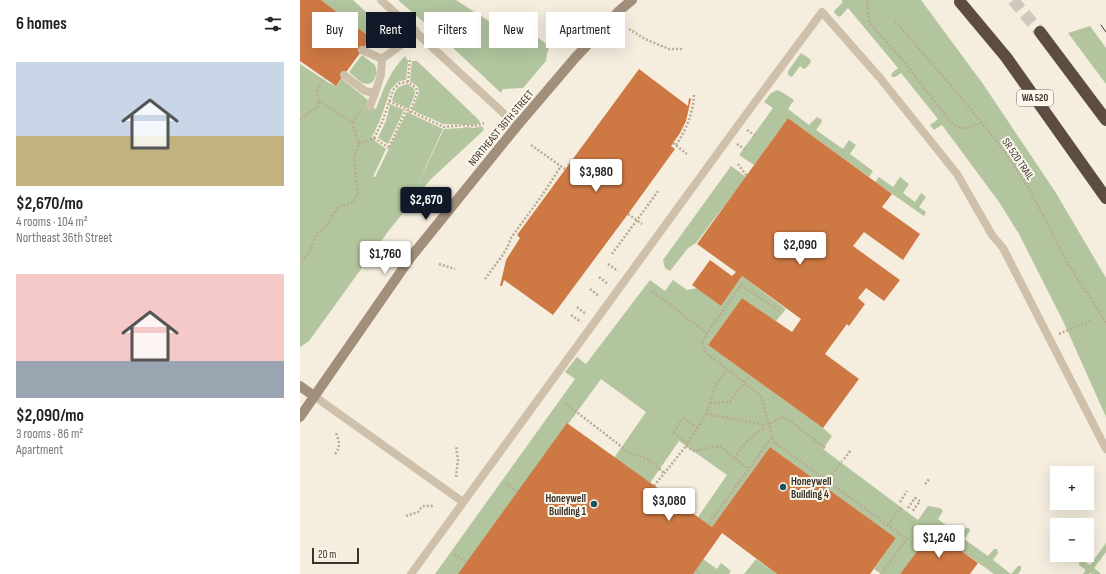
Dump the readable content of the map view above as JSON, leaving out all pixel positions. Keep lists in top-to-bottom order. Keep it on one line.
{"streets":{"highway":["WA 520"],"street":["NORTHEAST 36TH STREET"],"path":["SR 520 TRAIL"]},"places":["Honeywell Building 4","Honeywell Building 1"],"scale_bar":"20 m","page":{"heading":"6 homes","chip":["Buy","Rent","Filters","New","Apartment"],"list":[{"name":"$2,670/mo","note":"4 rooms · 104 m² · Northeast 36th Street"},{"name":"$2,090/mo","note":"3 rooms · 86 m² · Apartment"}],"price":["$3,980","$2,670","$2,090","$1,760","$3,080","$1,240"],"map_buttons":["+","−"],"scale":"20 m"}}
